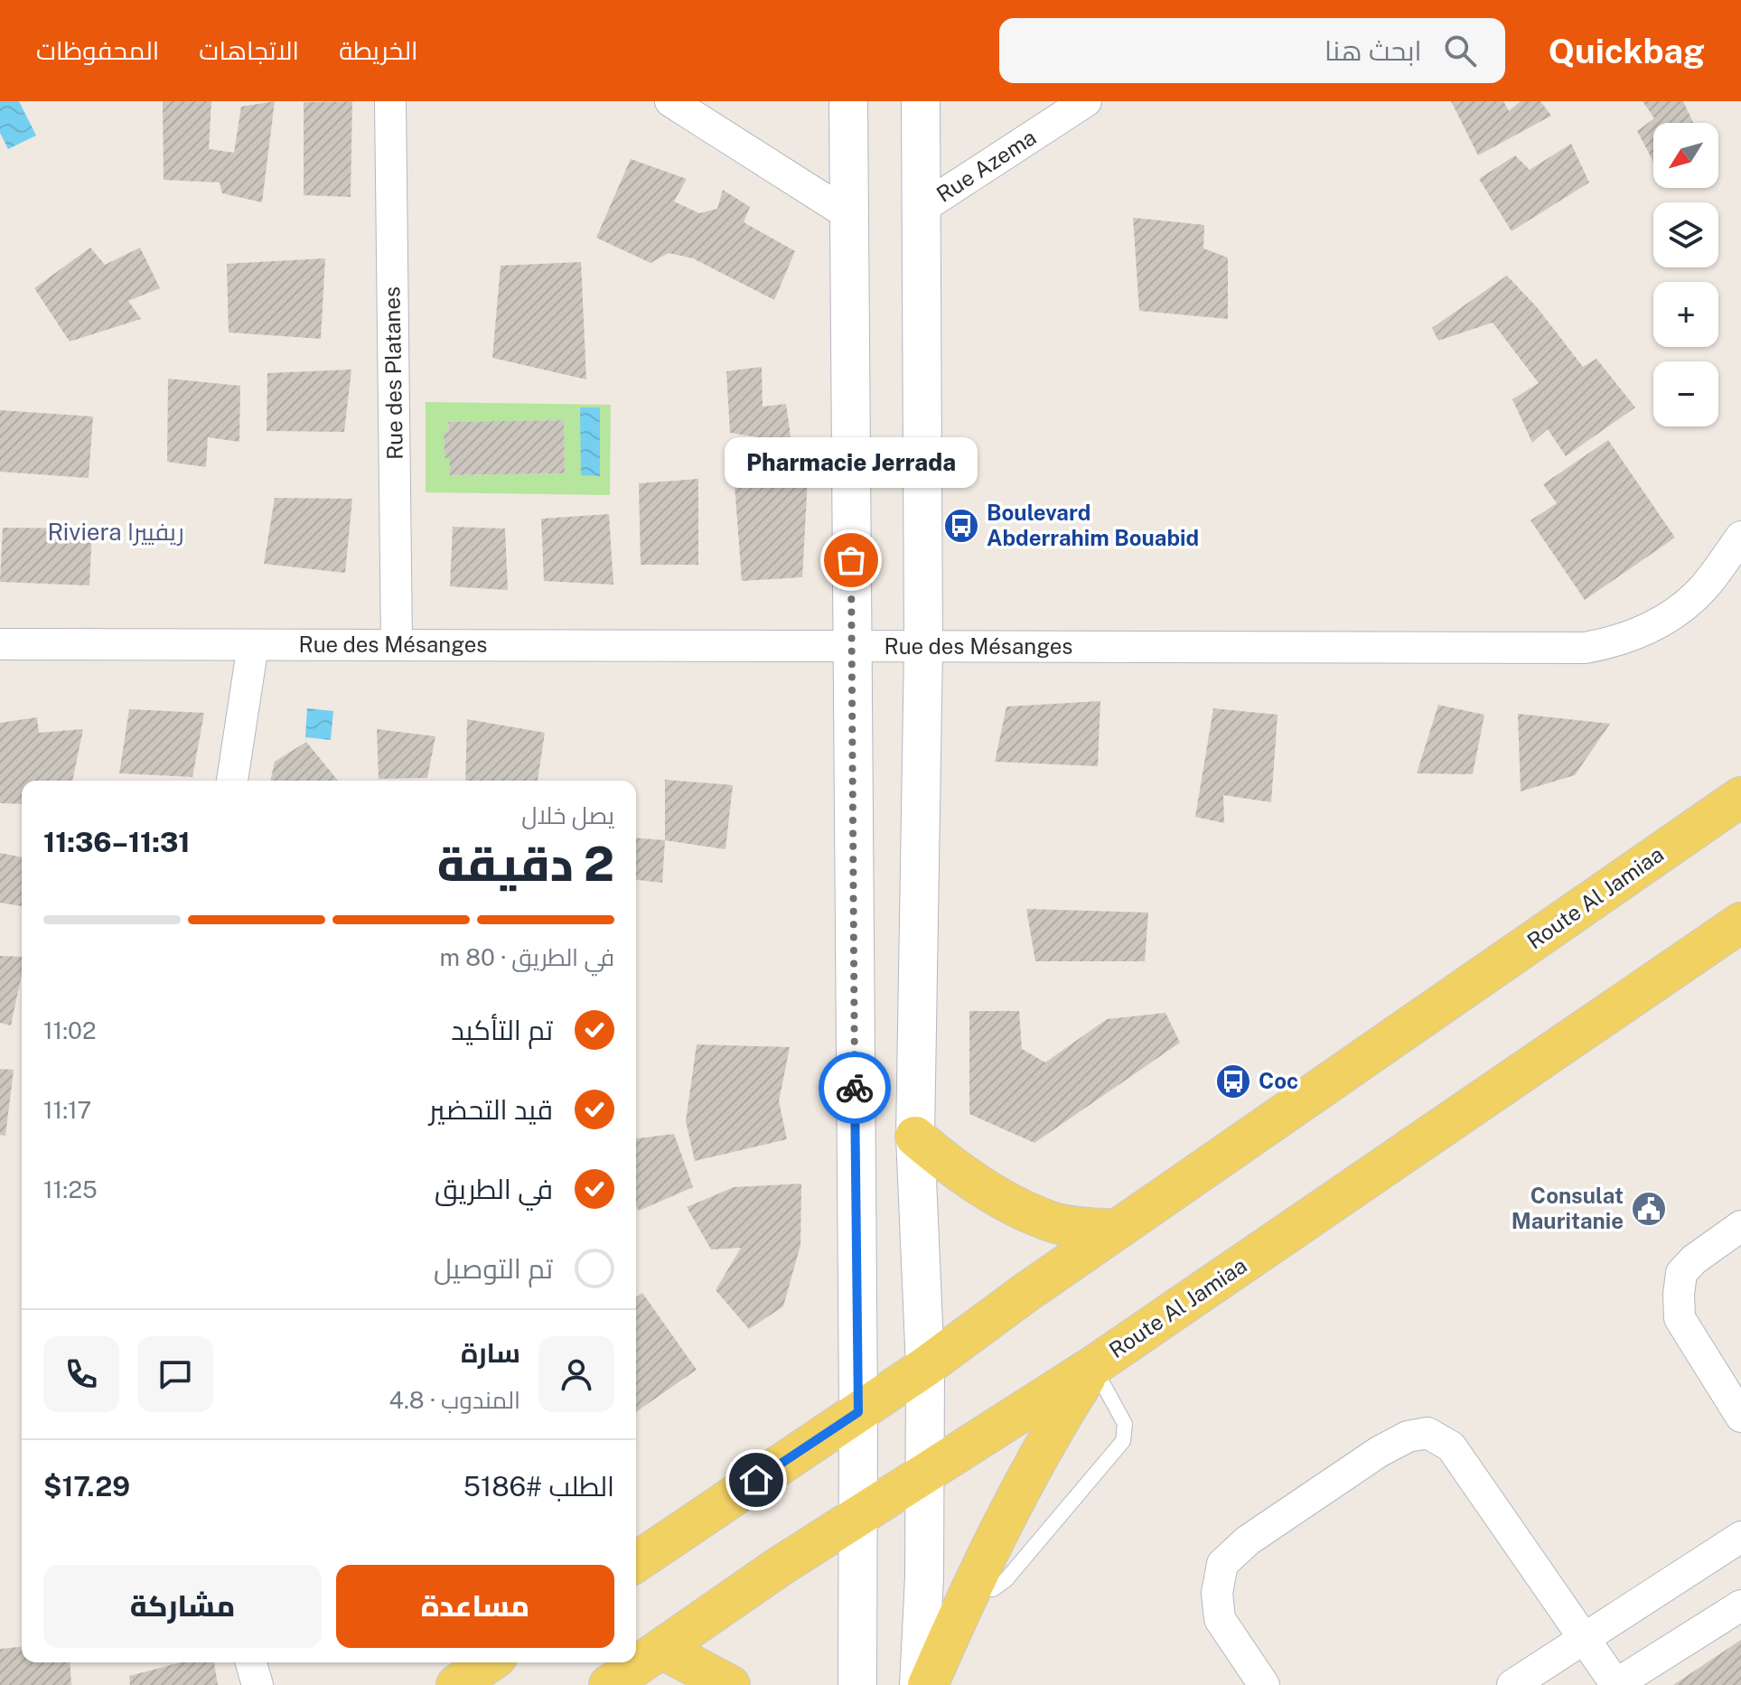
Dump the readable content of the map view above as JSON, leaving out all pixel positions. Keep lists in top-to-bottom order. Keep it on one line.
{"streets":{"main road":["Route Al Jamiaa"],"street":["Rue Azema","Rue des Platanes","Rue des Mésanges"]},"crossings":[["Rue des Platanes","Rue des Mésanges"]],"districts":["Riviera ريفييرا"],"places":{"bus stop":["Boulevard Abderrahim Bouabid","Coc"],"other":["Pharmacie Jerrada"],"public building":["Consulat Mauritanie"]},"north":"bottom left","page":{"header":"Quickbag","search":"ابحث هنا","nav":["الخريطة","الاتجاهات","المحفوظات"],"map_buttons":["+","−"],"bubble":"Pharmacie Jerrada","heading":["2 دقيقة","يصل خلال","11:31–11:36"],"panel":["سارة","المندوب · 4.8","الطلب #5186","$17.29"],"bar":"في الطريق · 80 m","list":[["تم التأكيد","11:02"],["قيد التحضير","11:17"],["في الطريق","11:25"],"تم التوصيل"],"buttons":["مساعدة","مشاركة"]}}
